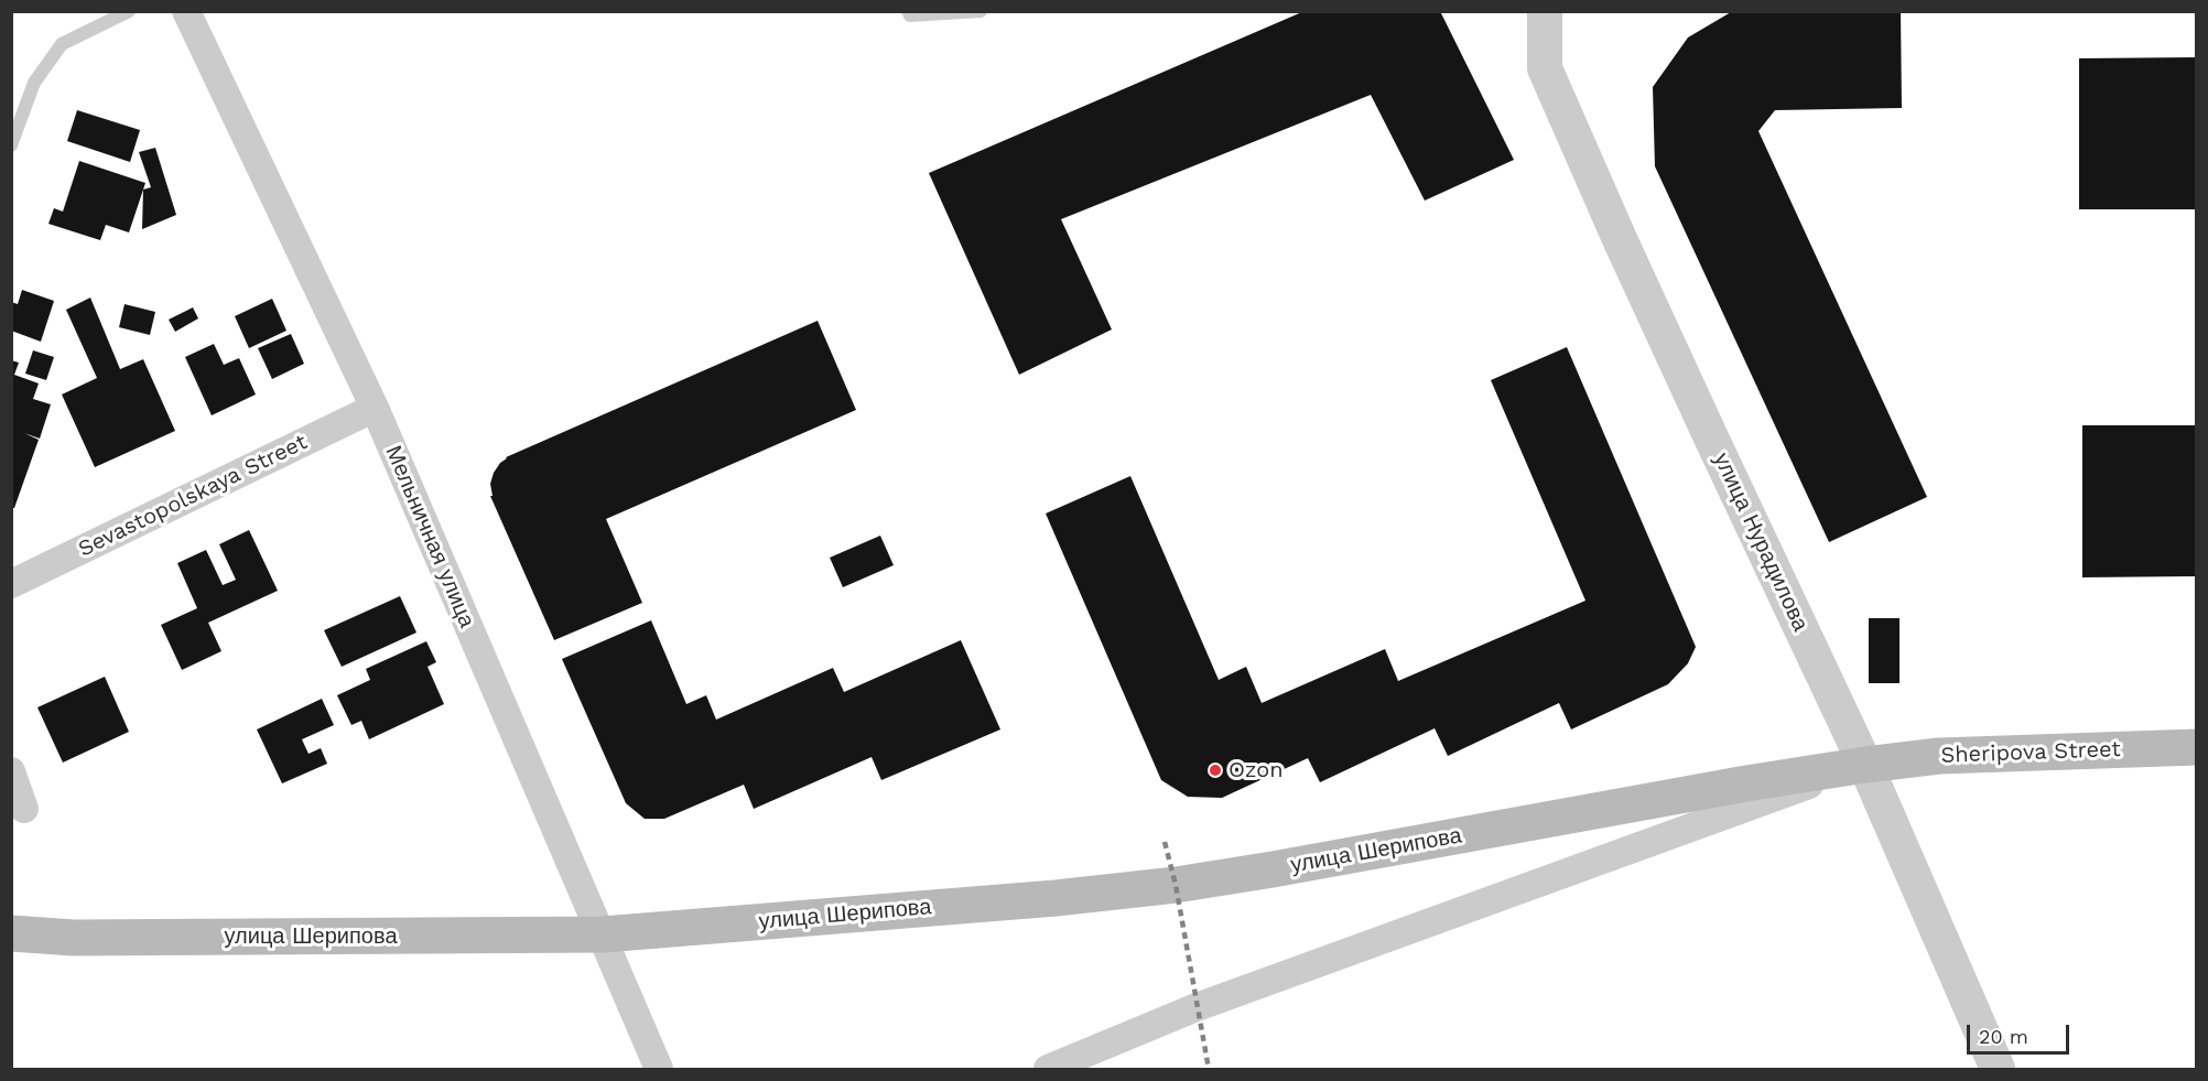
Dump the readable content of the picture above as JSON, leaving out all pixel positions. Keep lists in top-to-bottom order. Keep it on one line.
{"streets":{"main road":["Sheripova Street","улица Шерипова"],"street":["Sevastopolskaya Street","Мельничная улица","улица Нурадилова"]},"crossings":[["Sevastopolskaya Street","Мельничная улица"],["Мельничная улица","улица Шерипова"],["улица Нурадилова","Sheripova Street"],["улица Нурадилова","улица Шерипова"],["Sheripova Street","улица Шерипова"]],"places":["Ozon"],"scale_bar":"20 m"}
